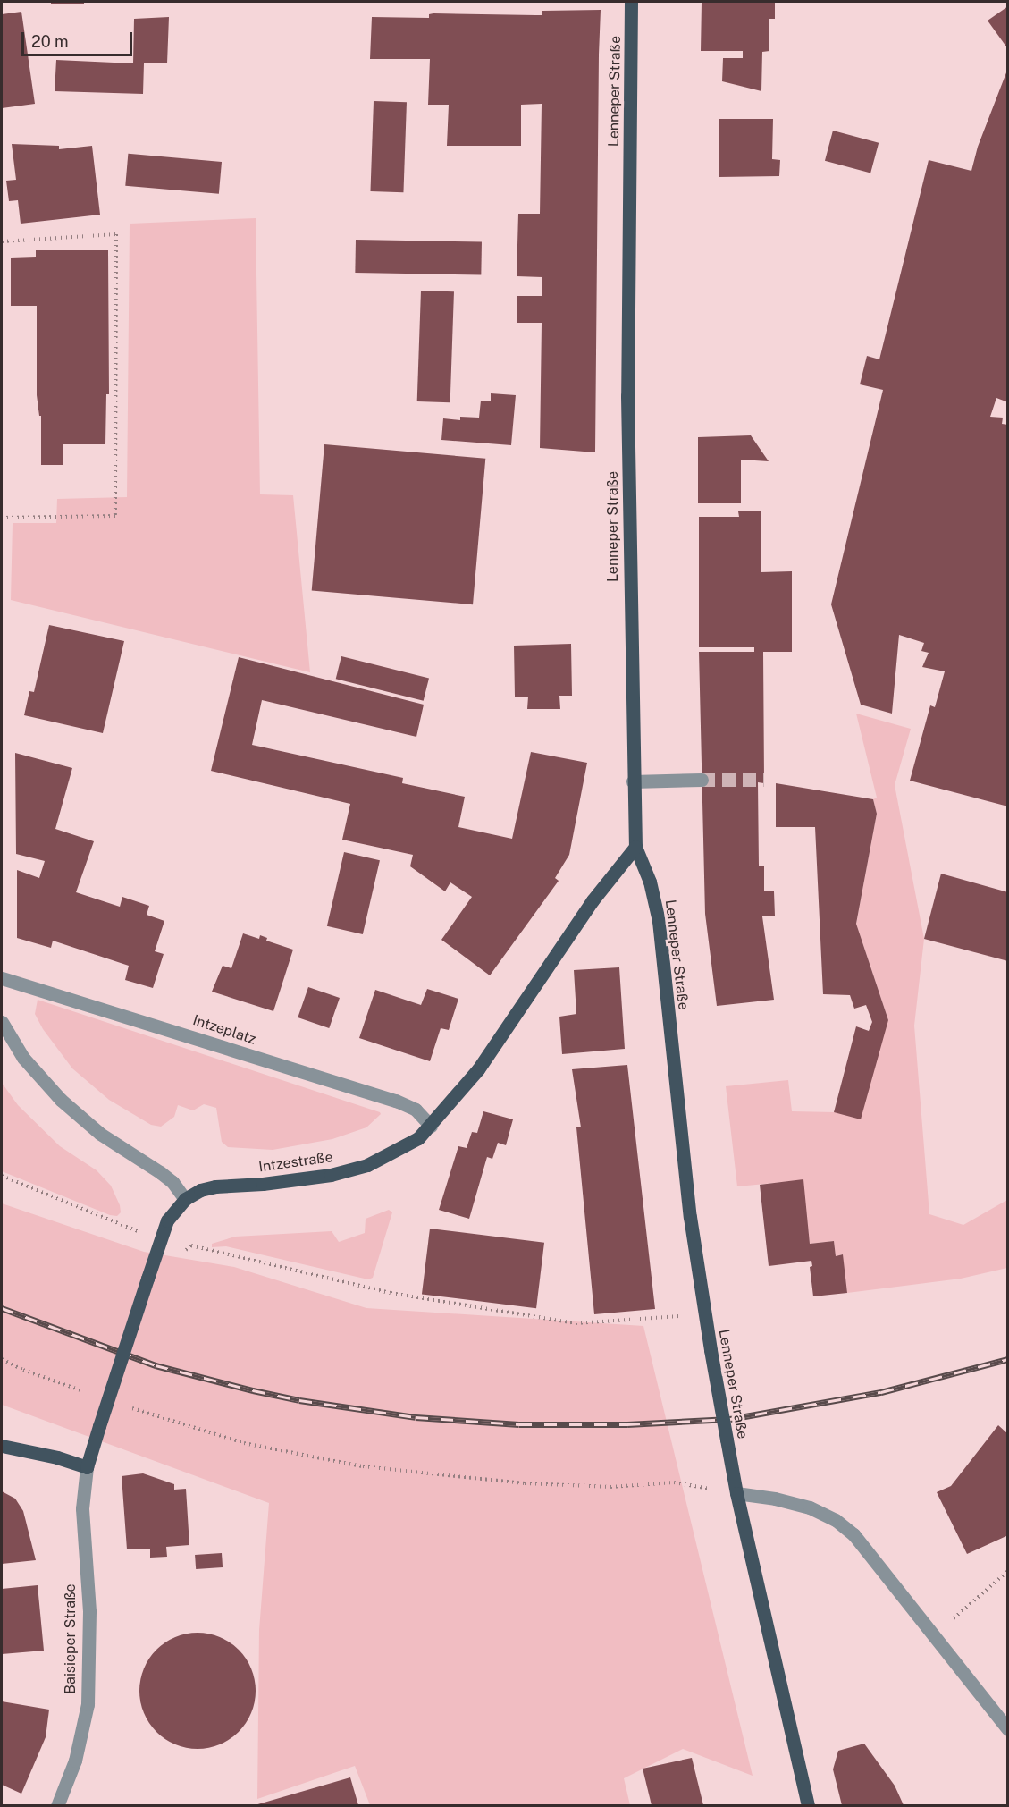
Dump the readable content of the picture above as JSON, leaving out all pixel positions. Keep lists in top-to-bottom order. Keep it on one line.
{"streets":{"main road":["Lenneper Straße","Intzestraße"],"street":["Intzeplatz","Baisieper Straße"]},"crossings":[["Lenneper Straße","Intzestraße"],["Intzeplatz","Intzestraße"],["Intzestraße","Baisieper Straße"]],"scale_bar":"20 m"}
